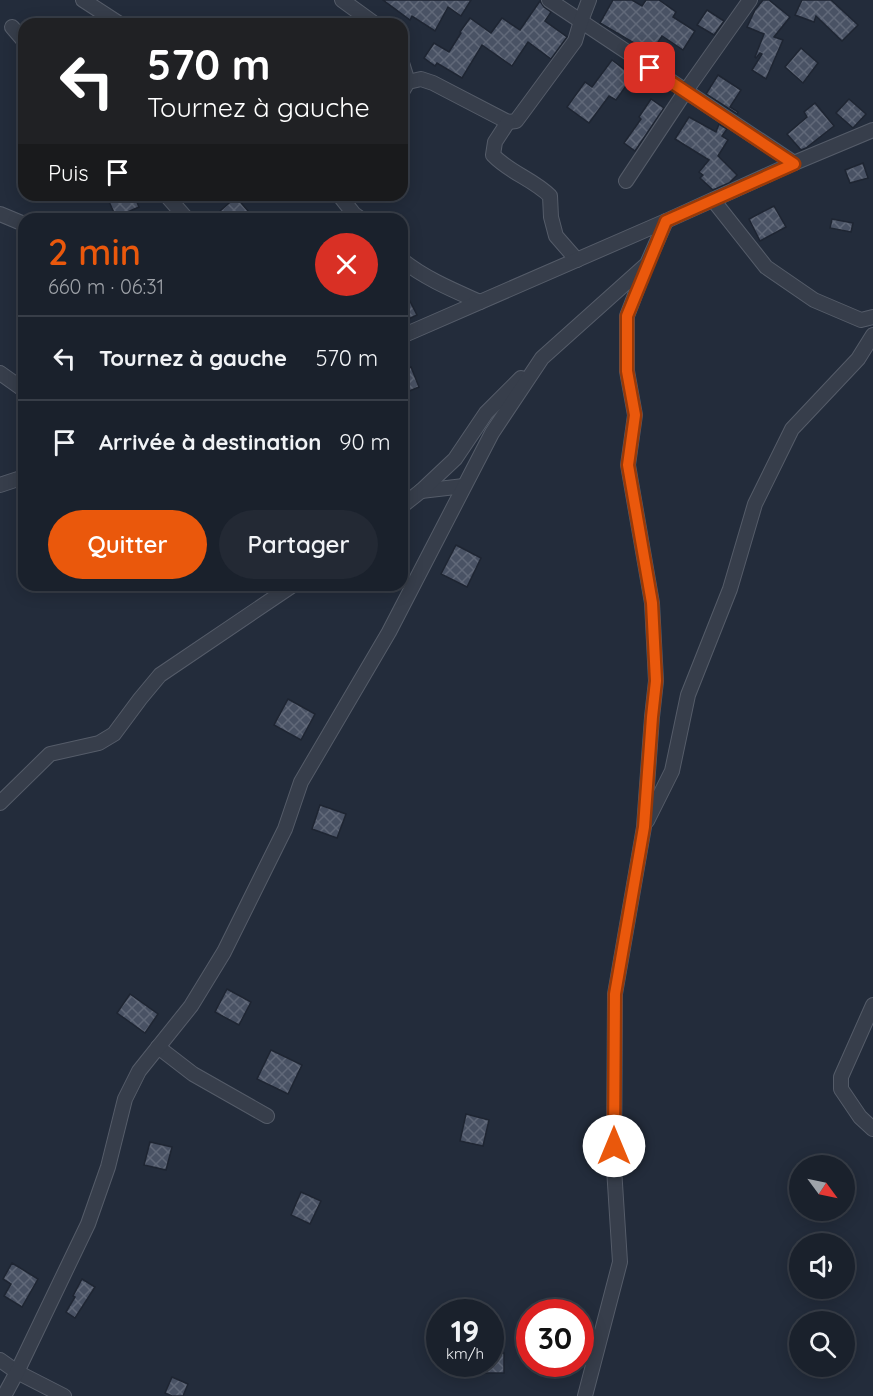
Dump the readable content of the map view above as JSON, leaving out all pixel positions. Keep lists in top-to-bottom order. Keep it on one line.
{"north":"bottom right","page":{"turn":["570 m","Tournez à gauche"],"then":"Puis","heading":["2 min","660 m · 06:31"],"list":[{"name":"Tournez à gauche","value":"570 m"},{"name":"Arrivée à destination","value":"90 m"}],"buttons":["Quitter","Partager"],"speed":"19 km/h","limit":"30"}}
